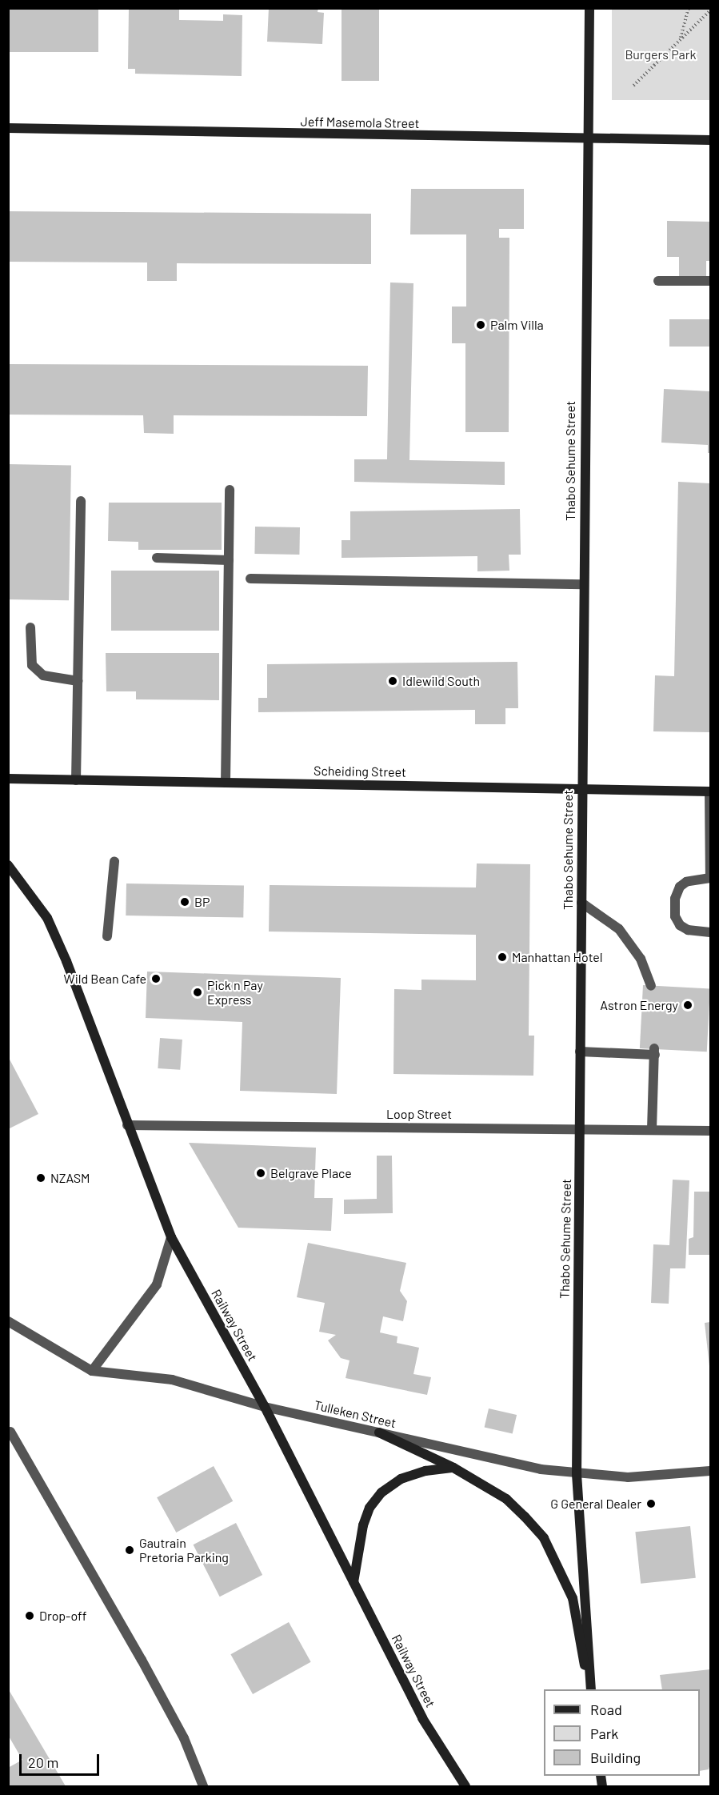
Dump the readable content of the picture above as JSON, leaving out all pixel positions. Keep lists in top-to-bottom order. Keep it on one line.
{"streets":{"main road":["Jeff Masemola Street","Thabo Sehume Street","Scheiding Street","Railway Street"],"street":["Loop Street","Tulleken Street"]},"crossings":[["Jeff Masemola Street","Thabo Sehume Street"],["Thabo Sehume Street","Scheiding Street"],["Thabo Sehume Street","Loop Street"],["Thabo Sehume Street","Tulleken Street"],["Loop Street","Railway Street"],["Railway Street","Tulleken Street"]],"parks":["Burgers Park"],"places":["Palm Villa","Idlewild South","BP","Manhattan Hotel","Wild Bean Cafe","Pick n Pay Express","Astron Energy","Belgrave Place","NZASM","G General Dealer","Gautrain Pretoria Parking","Drop-off"],"legend":["Road","Park","Building"],"scale_bar":"20 m"}
